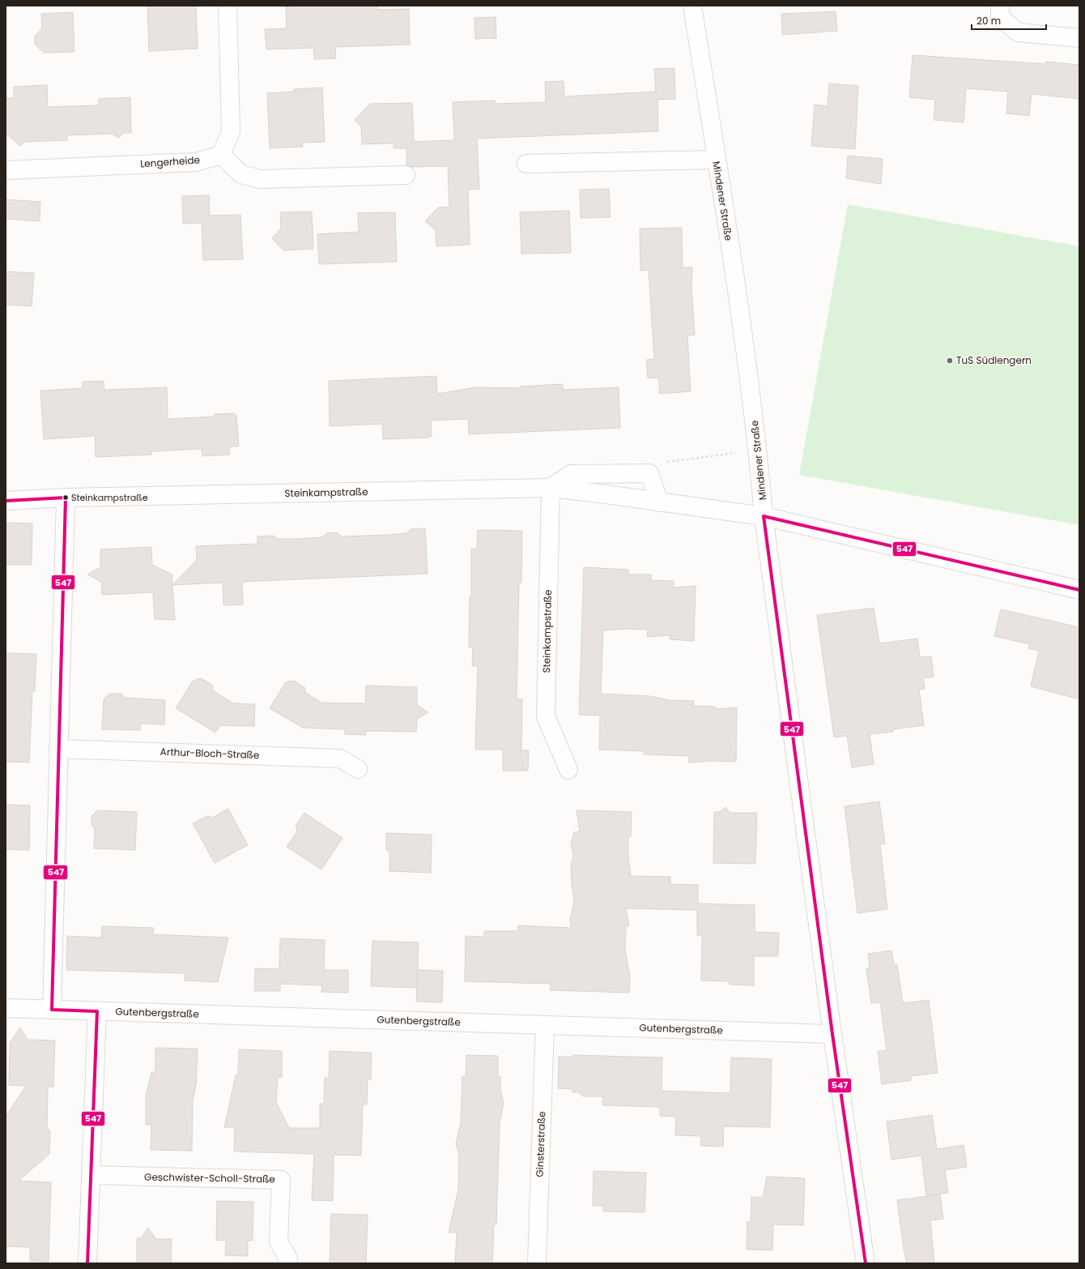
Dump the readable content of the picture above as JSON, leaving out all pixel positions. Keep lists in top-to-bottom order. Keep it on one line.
{"streets":{"street":["Lengerheide","Mindener Straße","Steinkampstraße","Arthur-Bloch-Straße","Gutenbergstraße","Ginsterstraße","Geschwister-Scholl-Straße"]},"crossings":[["Mindener Straße","Steinkampstraße"],["Mindener Straße","Gutenbergstraße"],["Gutenbergstraße","Ginsterstraße"]],"places":["TuS Südlengern","Steinkampstraße"],"lines":["transit line 547"],"scale_bar":"20 m"}
